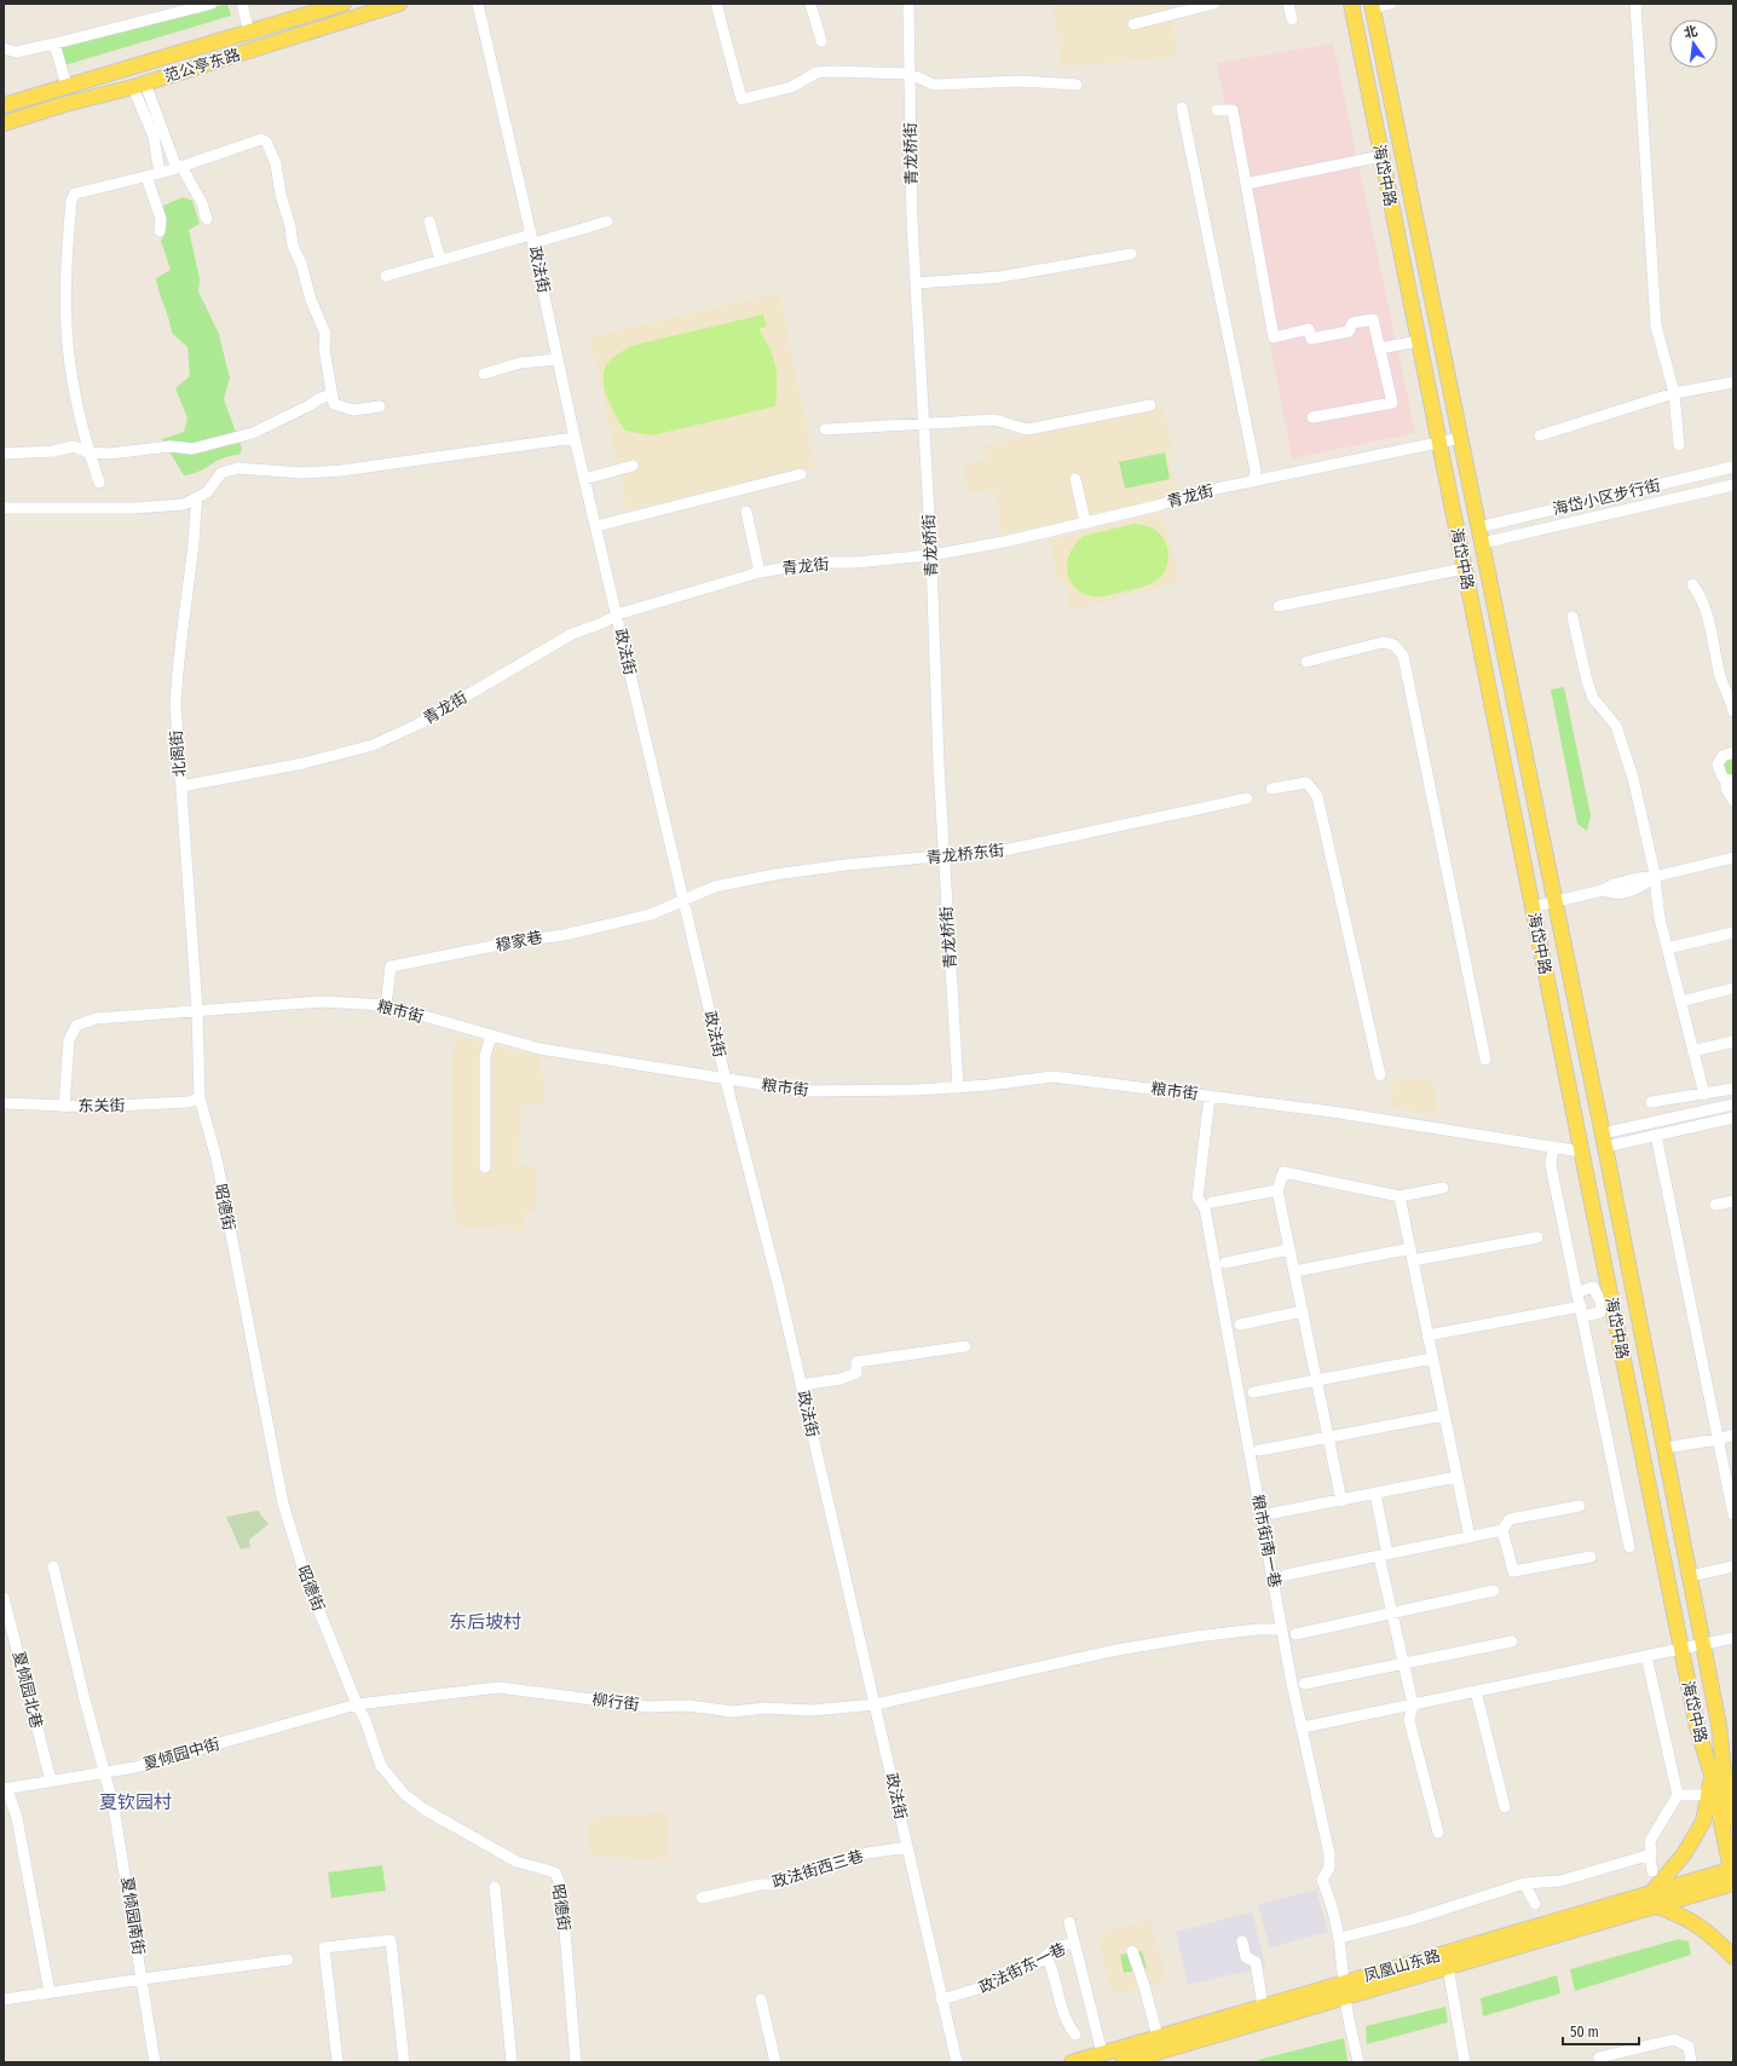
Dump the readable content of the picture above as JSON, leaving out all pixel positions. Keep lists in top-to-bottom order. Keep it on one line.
{"streets":{"main road":["范公亭东路","海岱中路","凤凰山东路"],"street":["青龙桥街","政法街","青龙街","海岱小区步行街","北阁街","青龙桥东街","穆家巷","粮市街","东关街","昭德街","粮市街南一巷","夏倾园北巷","柳行街","夏倾园中街","政法街西三巷","夏倾园南街","政法街东一巷"]},"crossings":[["青龙桥街","青龙街"],["青龙桥街","青龙桥东街"],["青龙桥街","粮市街"],["海岱中路","青龙街"],["海岱中路","海岱小区步行街"],["海岱中路","粮市街"],["海岱中路","凤凰山东路"],["政法街","青龙街"],["政法街","青龙桥东街"],["政法街","穆家巷"],["政法街","粮市街"],["政法街","柳行街"],["政法街","政法街西三巷"],["政法街","政法街东一巷"],["青龙街","北阁街"],["北阁街","粮市街"],["北阁街","昭德街"],["青龙桥东街","穆家巷"],["穆家巷","粮市街"],["粮市街","东关街"],["粮市街","昭德街"],["粮市街","粮市街南一巷"],["东关街","昭德街"],["昭德街","柳行街"],["昭德街","夏倾园中街"],["粮市街南一巷","柳行街"],["粮市街南一巷","凤凰山东路"],["夏倾园北巷","夏倾园中街"],["柳行街","夏倾园中街"],["夏倾园中街","夏倾园南街"]],"districts":["东后坡村","夏钦园村"],"scale_bar":"50 m","north":"top"}
